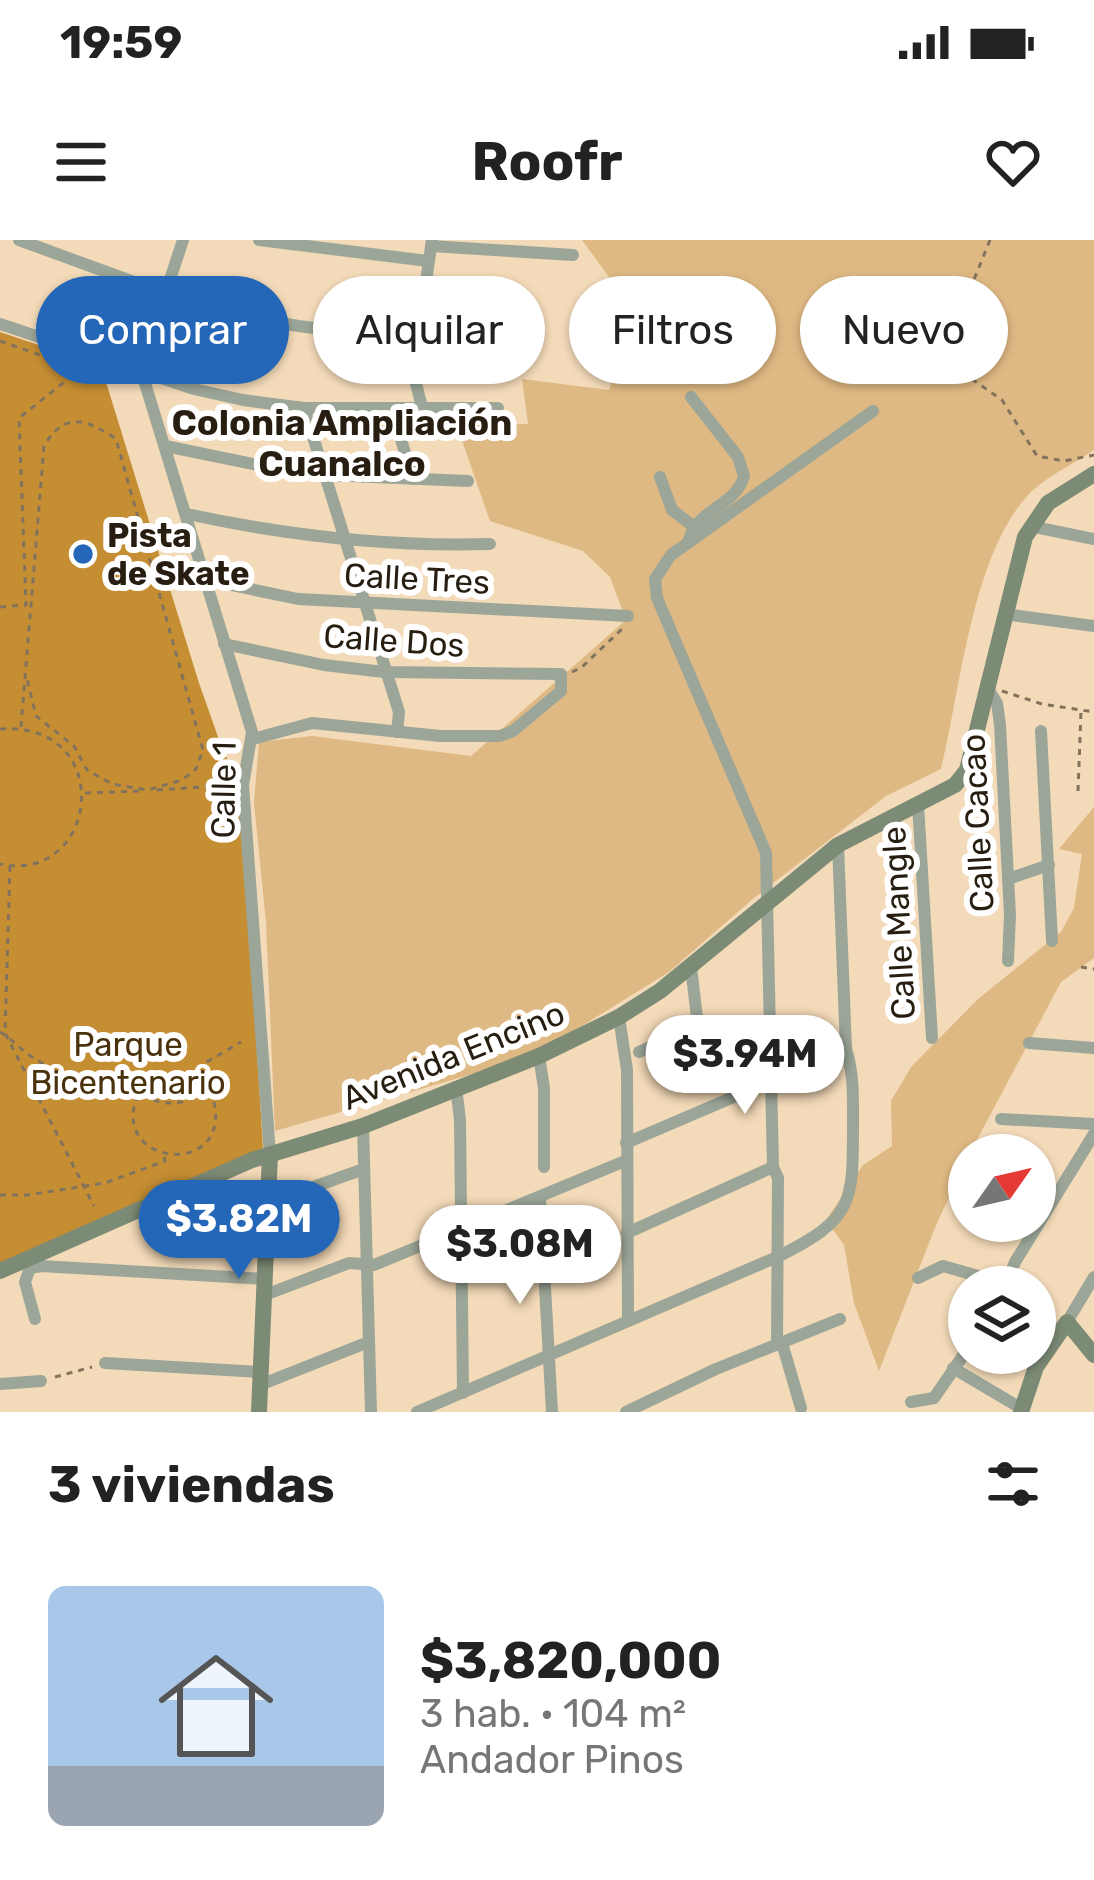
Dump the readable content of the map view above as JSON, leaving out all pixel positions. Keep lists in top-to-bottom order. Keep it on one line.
{"streets":{"main road":["Avenida Encino"],"street":["Calle Tres","Calle Dos","Calle 1","Calle Cacao","Calle Mangle"]},"crossings":[["Calle Tres","Calle 1"],["Calle Dos","Calle 1"],["Calle 1","Avenida Encino"],["Calle Cacao","Avenida Encino"],["Calle Mangle","Avenida Encino"]],"districts":["Colonia Ampliación Cuanalco"],"parks":["Parque Bicentenario"],"places":["Pista de Skate"],"north":"top right","page":{"status":"19:59","header":"Roofr","chip":["Comprar","Alquilar","Filtros","Nuevo"],"price":["$3.94M","$3.82M","$3.08M"],"heading":"3 viviendas","list":[{"name":"$3,820,000","note":"3 hab. · 104 m² · Andador Pinos"}]}}
